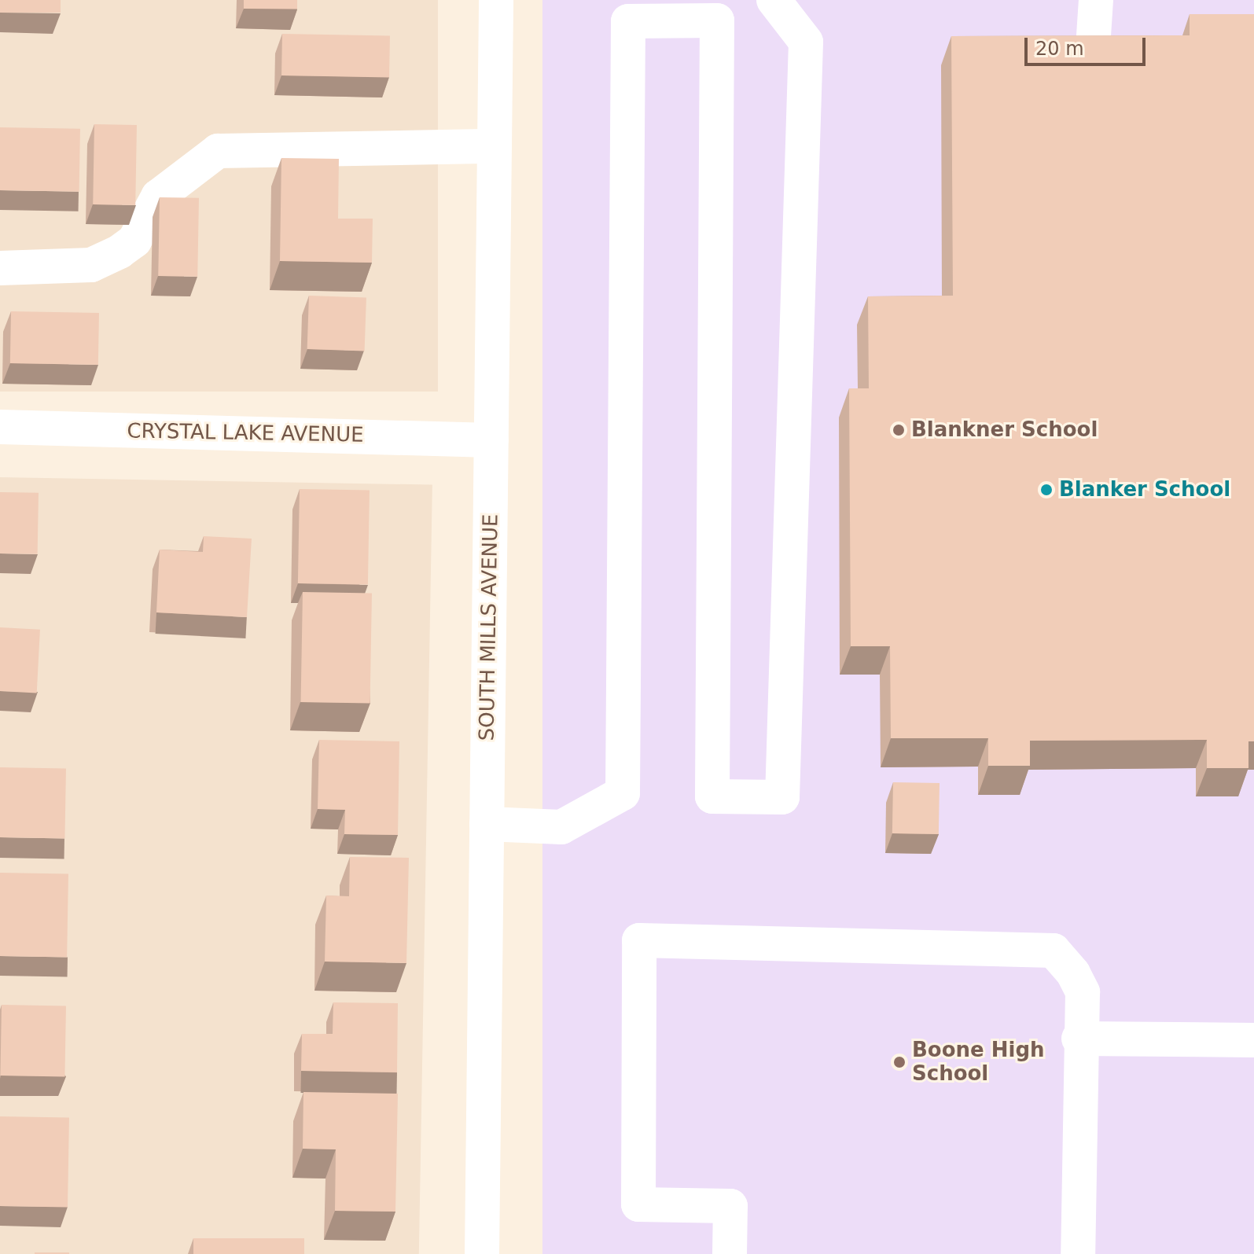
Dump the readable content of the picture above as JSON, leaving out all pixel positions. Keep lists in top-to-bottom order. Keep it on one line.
{"streets":{"street":["CRYSTAL LAKE AVENUE","SOUTH MILLS AVENUE"]},"crossings":[["CRYSTAL LAKE AVENUE","SOUTH MILLS AVENUE"]],"places":["Blankner School","Blanker School","Boone High School"],"scale_bar":"20 m"}
